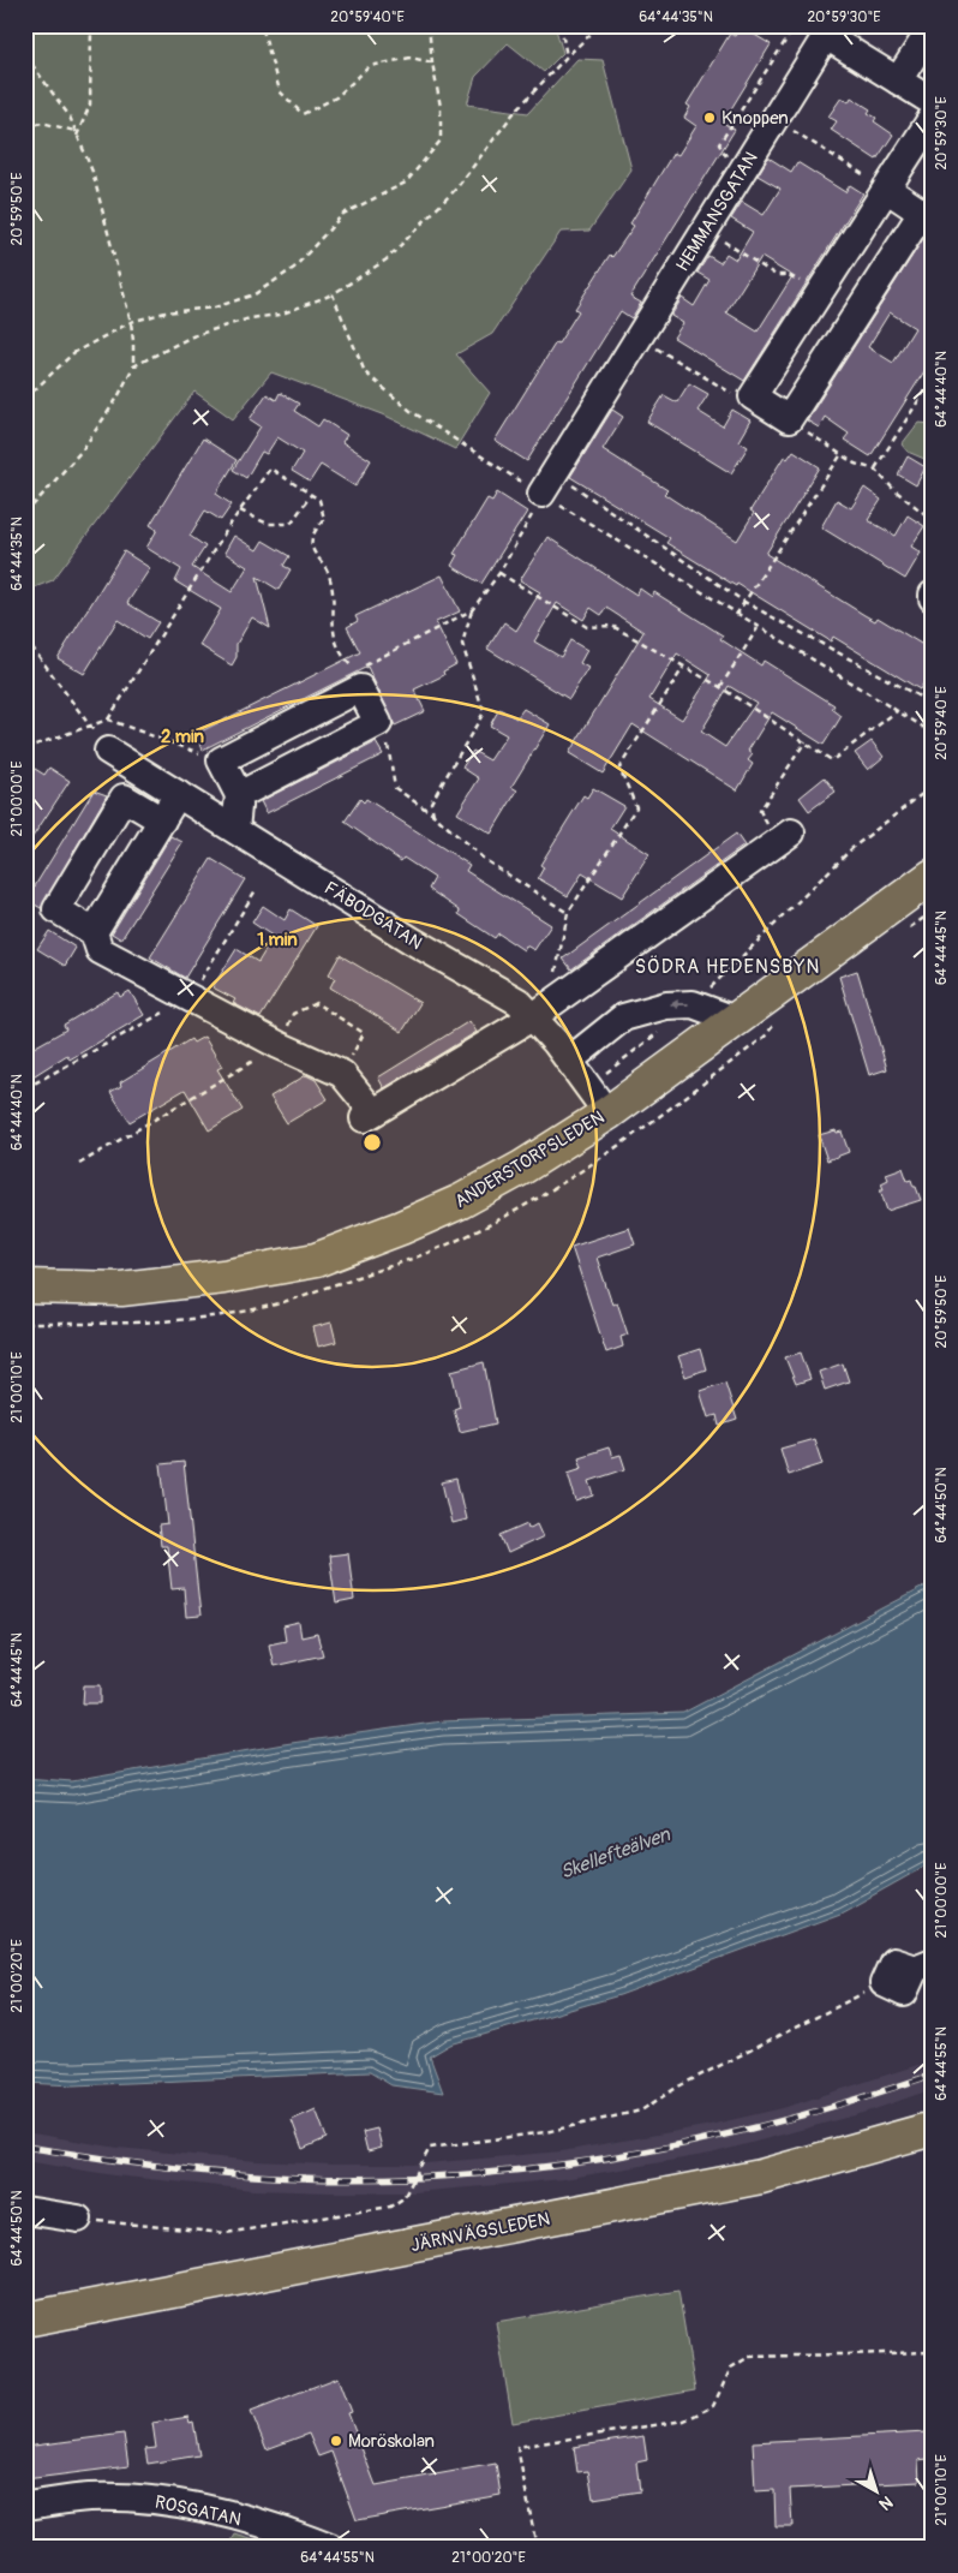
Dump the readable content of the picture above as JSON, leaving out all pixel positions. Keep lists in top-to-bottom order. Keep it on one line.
{"streets":{"main road":["ANDERSTORPSLEDEN","JÄRNVÄGSLEDEN"],"street":["HEMMANSGATAN","FÄBODGATAN","ROSGATAN"]},"crossings":[["FÄBODGATAN","ANDERSTORPSLEDEN"]],"districts":["SÖDRA HEDENSBYN"],"water":["Skellefteälven"],"places":["Knoppen","Moröskolan"],"north":"bottom right","coordinates":["20°59'40\"E","64°44'35\"N","20°59'30\"E","20°59'50\"E","64°44'40\"N","21°00'00\"E","64°44'45\"N","21°00'10\"E","64°44'50\"N","21°00'20\"E","64°44'55\"N"],"rings":["2 min","1 min"]}
